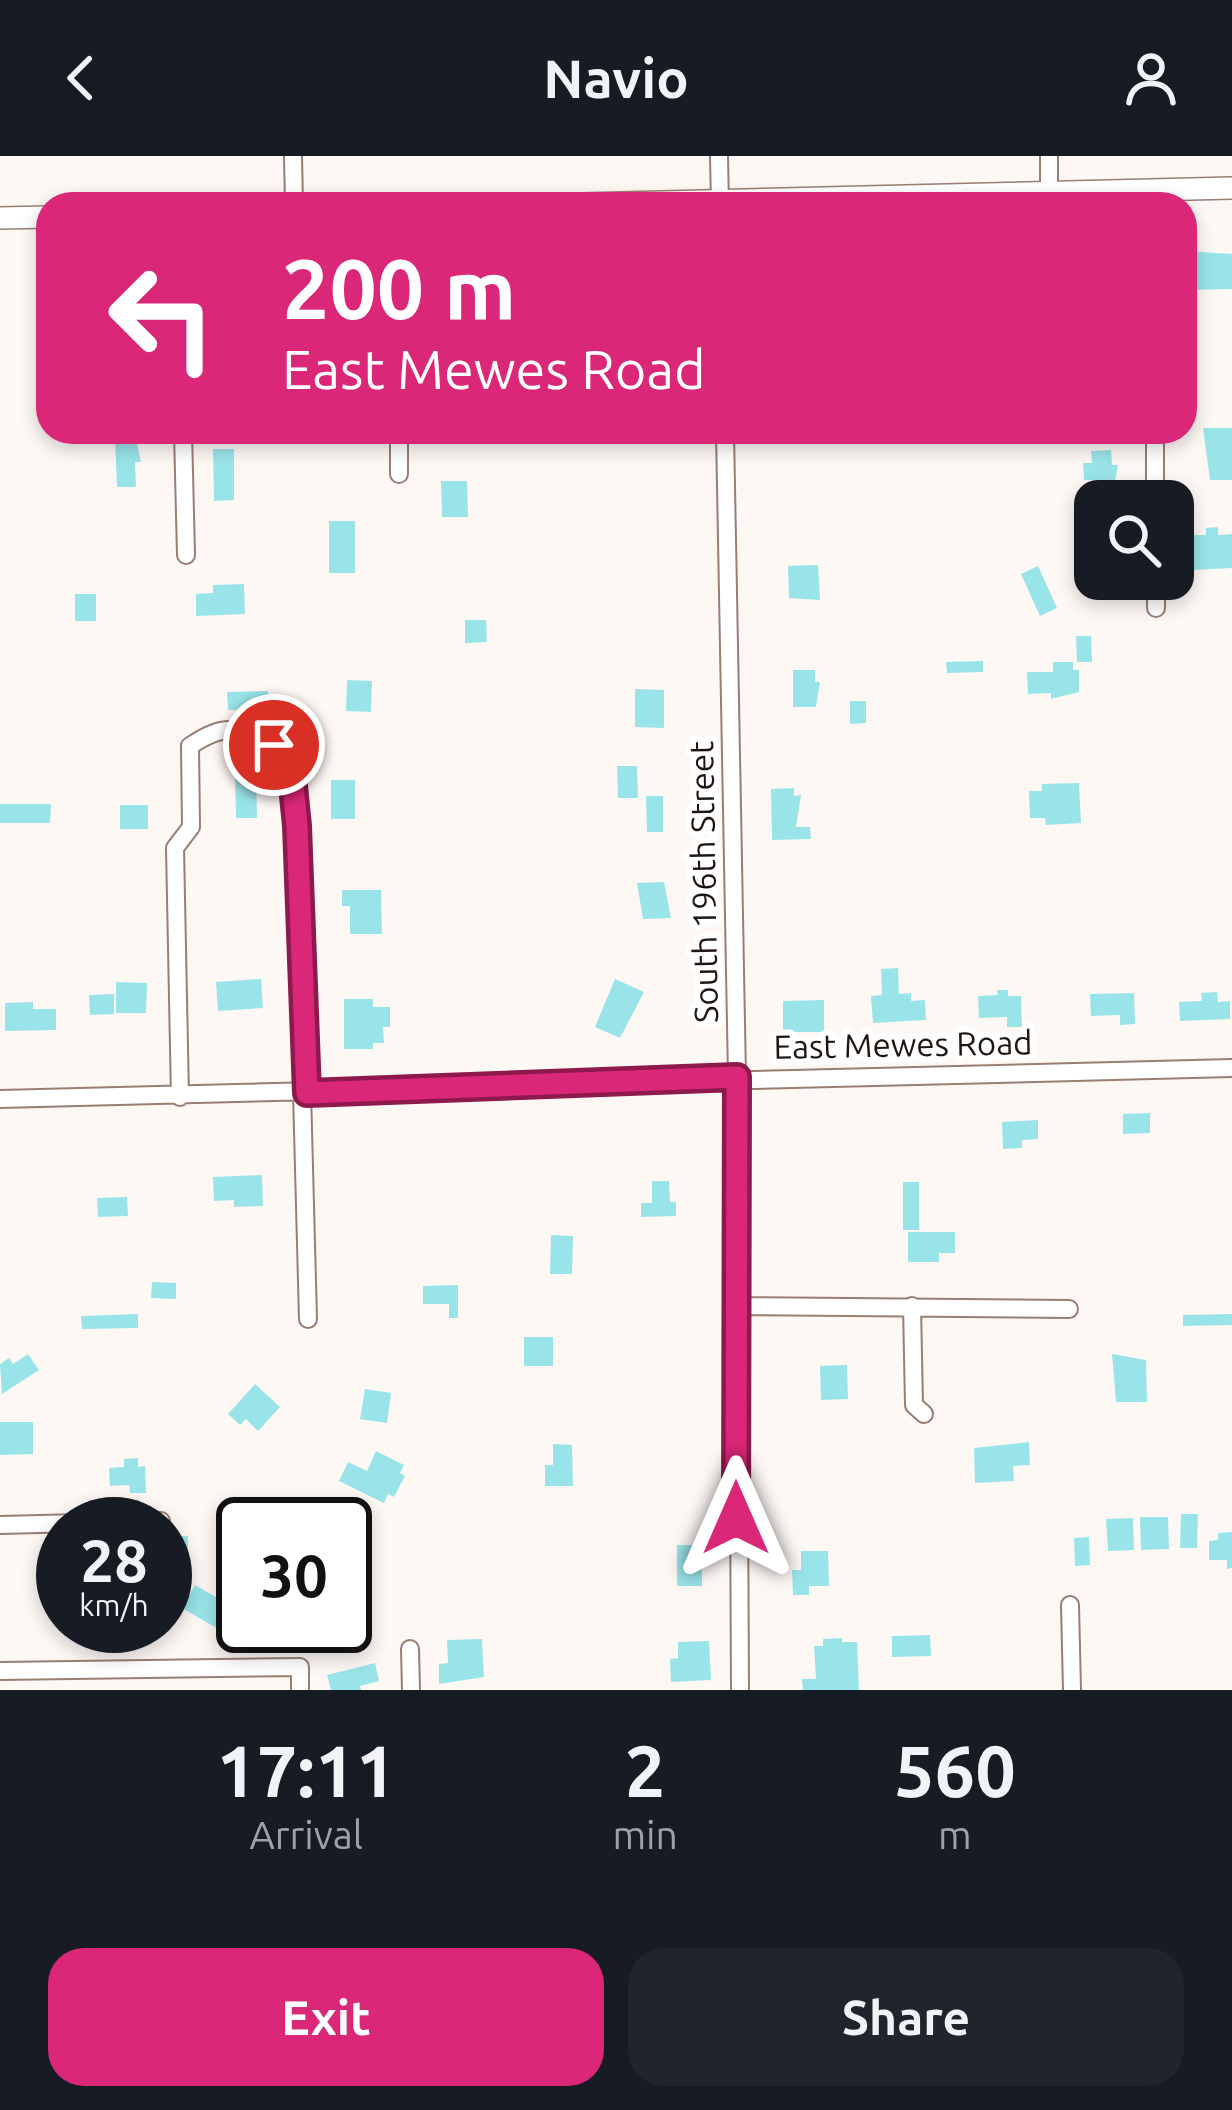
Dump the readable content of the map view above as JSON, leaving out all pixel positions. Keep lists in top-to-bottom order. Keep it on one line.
{"streets":{"street":["South 196th Street","East Mewes Road"]},"crossings":[["South 196th Street","East Mewes Road"]],"page":{"header":"Navio","turn":["200 m","East Mewes Road"],"speed":"28 km/h","limit":"30","eta":["17:11","Arrival","2","min","560","m"],"buttons":["Exit","Share"]}}
